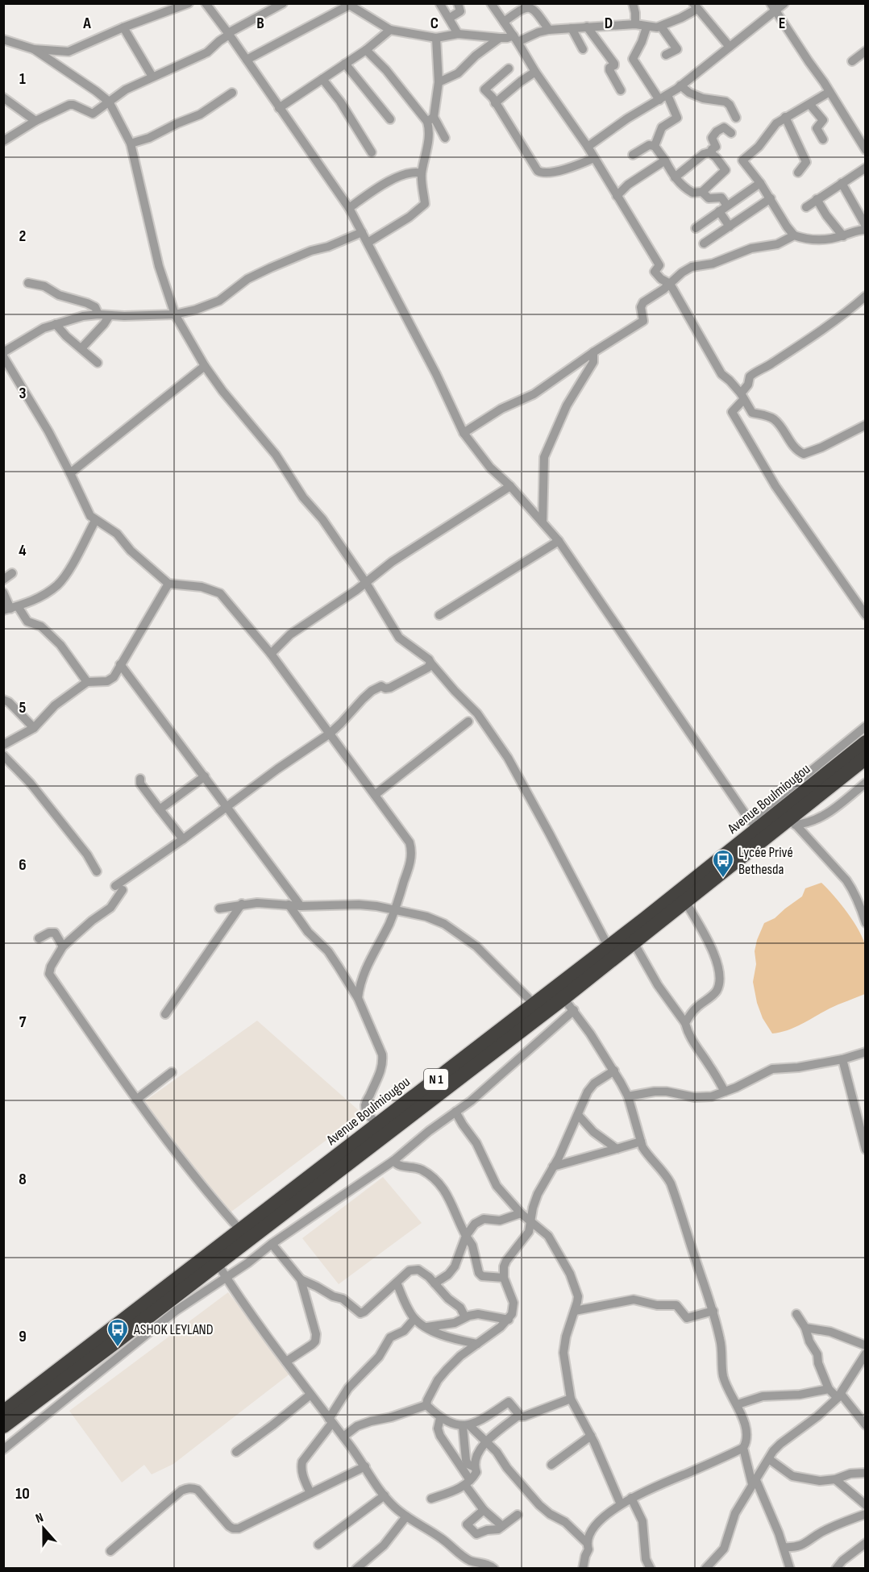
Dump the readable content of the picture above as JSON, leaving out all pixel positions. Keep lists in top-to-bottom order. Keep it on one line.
{"streets":{"highway":["Avenue Boulmiougou","N 1"]},"places":{"bus stop":["Lycée Privé Bethesda","ASHOK LEYLAND"]},"north":"top","grid":{"columns":["A","B","C","D","E"],"rows":["1","2","3","4","5","6","7","8","9","10"]}}
